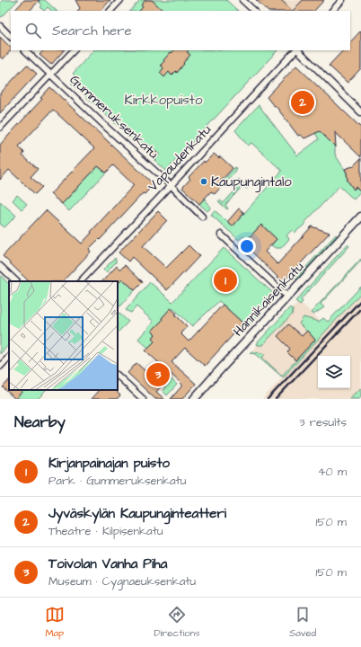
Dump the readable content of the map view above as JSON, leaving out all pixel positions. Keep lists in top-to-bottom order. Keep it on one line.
{"streets":{"main road":["Hannikaisenkatu"],"street":["Gummeruksenkatu","Vapaudenkatu"]},"crossings":[["Gummeruksenkatu","Vapaudenkatu"]],"parks":["Kirkkopuisto"],"places":["Kaupungintalo"],"page":{"search":"Search here","pins":["2","1","3"],"heading":["Nearby","3 results"],"list":[{"mark":"1","name":"Kirjanpainajan puisto","note":"Park · Gummeruksenkatu","value":"40 m"},{"mark":"2","name":"Jyväskylän Kaupunginteatteri","note":"Theatre · Kilpisenkatu","value":"150 m"},{"mark":"3","name":"Toivolan Vanha Piha","note":"Museum · Cygnaeuksenkatu","value":"150 m"}],"nav":["Map","Directions","Saved"]}}
